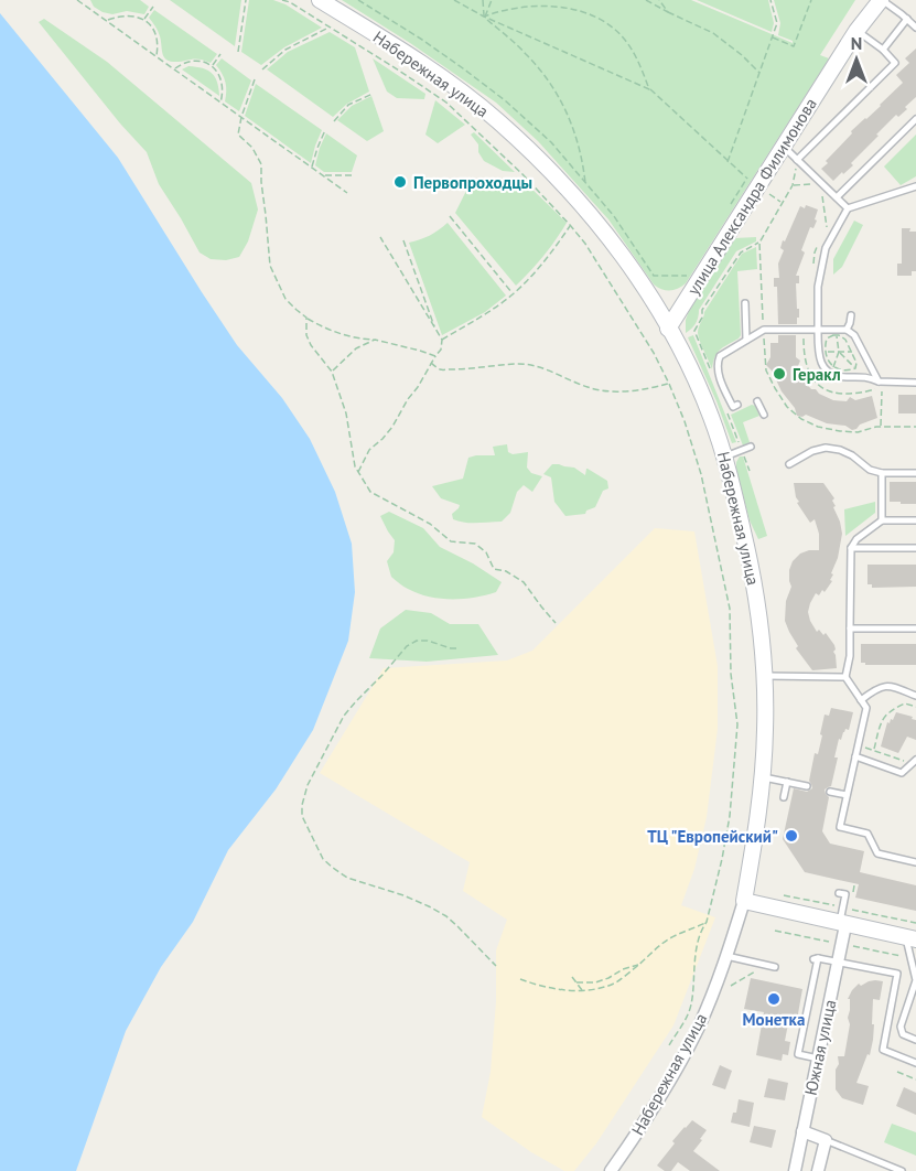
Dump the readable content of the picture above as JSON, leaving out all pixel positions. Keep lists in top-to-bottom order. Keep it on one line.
{"streets":{"main road":["Набережная улица","улица Александра Филимонова"],"street":["Южная улица"]},"crossings":[["Набережная улица","улица Александра Филимонова"]],"places":["Первопроходцы","Геракл","ТЦ \"Европейский\"","Монетка"],"north":"top"}
